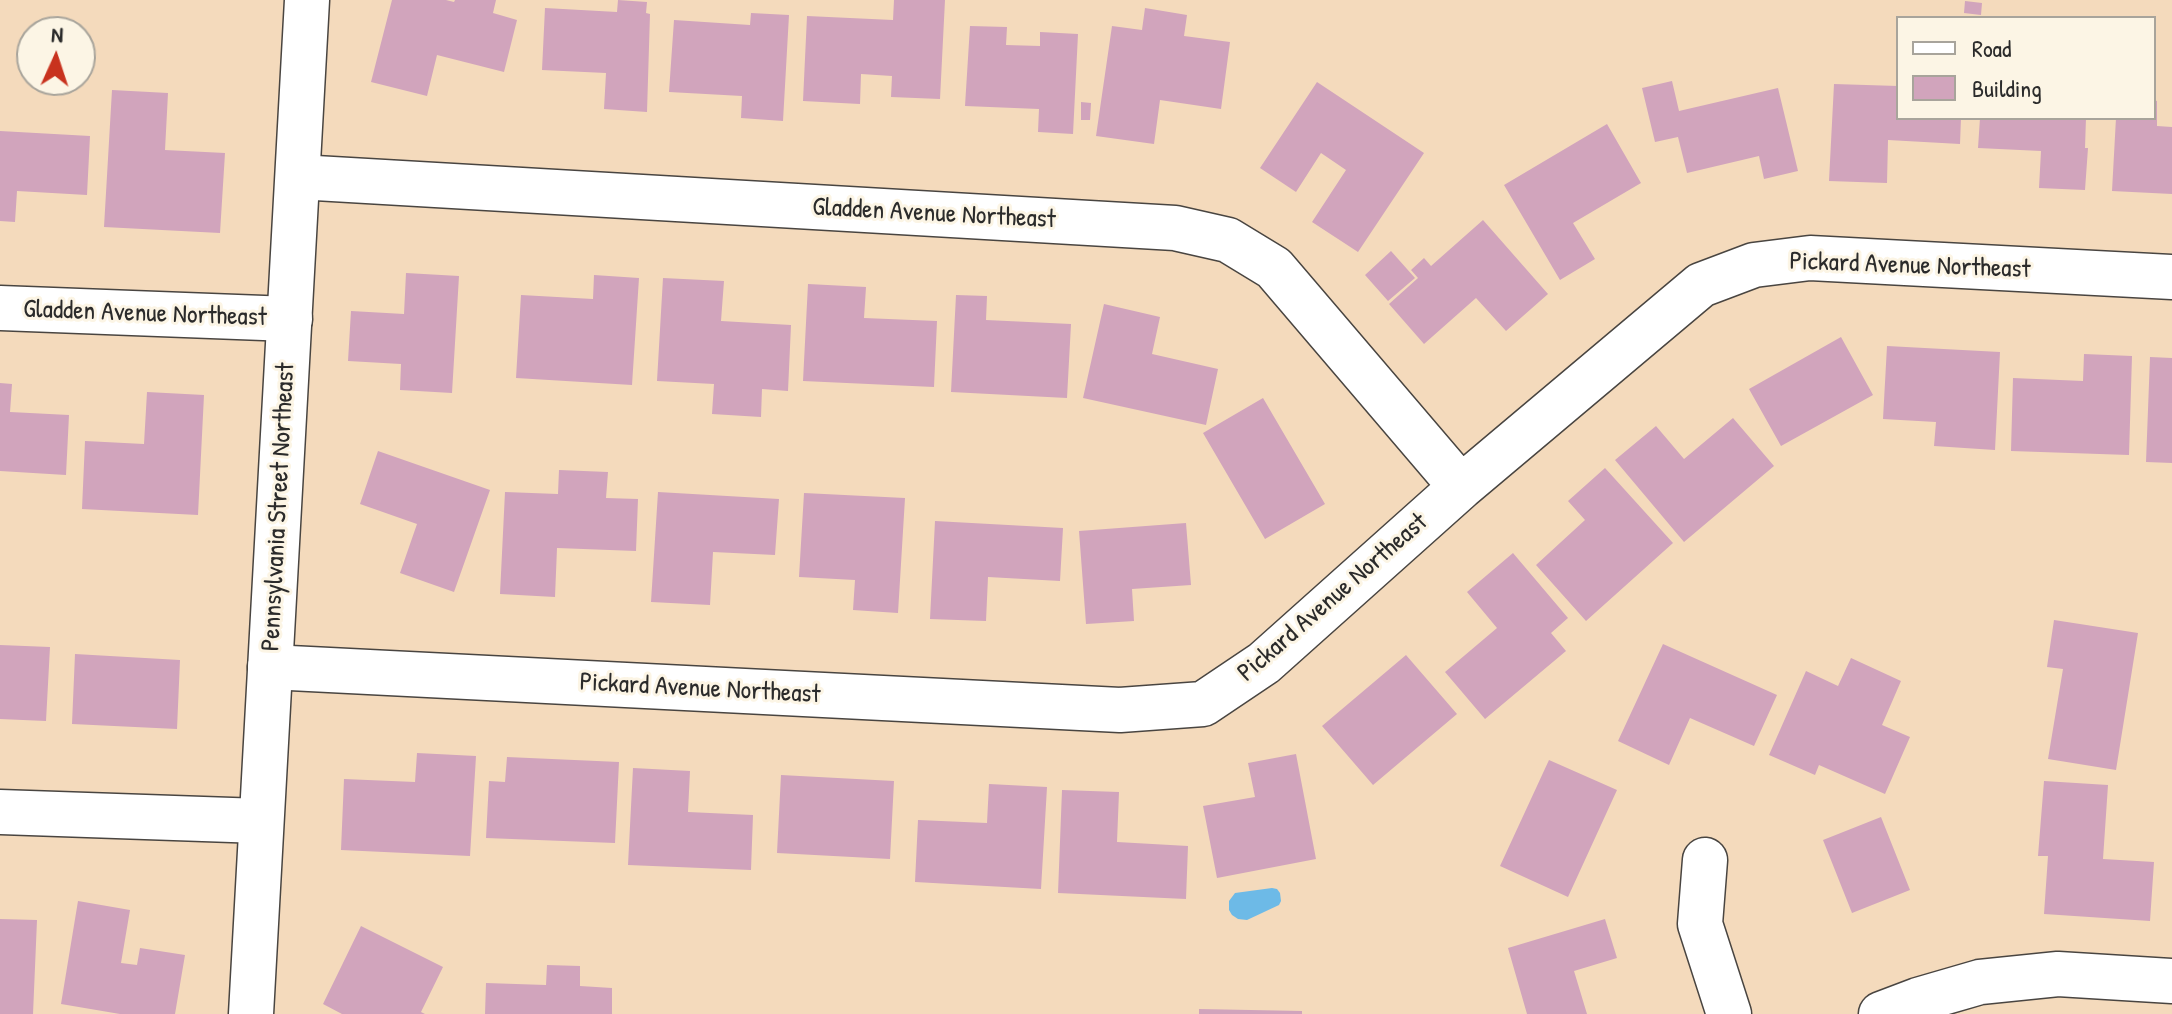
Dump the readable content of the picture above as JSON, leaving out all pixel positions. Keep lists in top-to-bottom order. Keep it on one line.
{"streets":{"street":["Gladden Avenue Northeast","Pickard Avenue Northeast","Pennsylvania Street Northeast"]},"crossings":[["Gladden Avenue Northeast","Pickard Avenue Northeast"],["Gladden Avenue Northeast","Pennsylvania Street Northeast"],["Pickard Avenue Northeast","Pennsylvania Street Northeast"]],"legend":["Road","Building"],"north":"top"}
